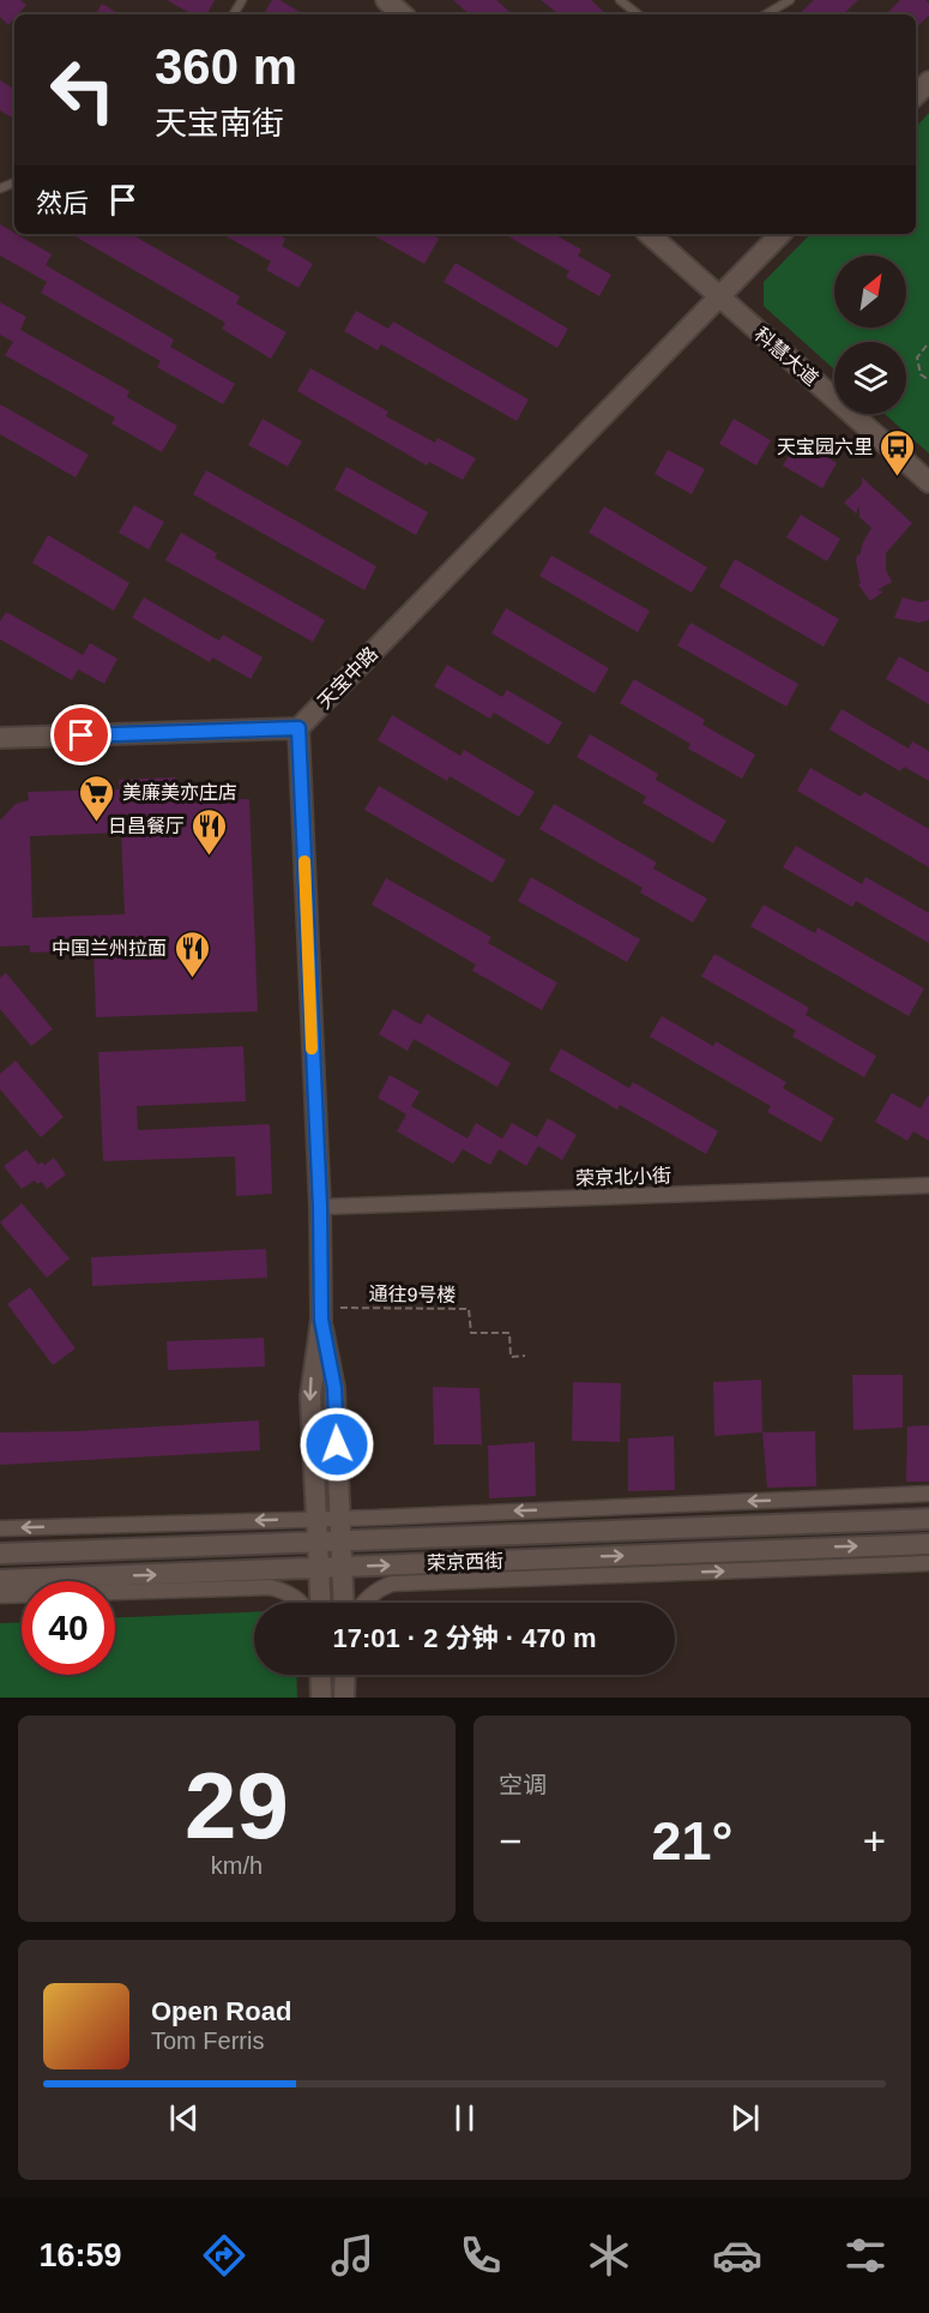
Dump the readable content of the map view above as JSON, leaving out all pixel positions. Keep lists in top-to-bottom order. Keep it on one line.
{"streets":{"street":["科慧大道","天宝中路","荣京北小街","荣京西街"],"path":["通往9号楼"]},"crossings":[["科慧大道","天宝中路"]],"places":{"bus stop":["天宝园六里"],"supermarket":["美廉美亦庄店"],"restaurant":["日昌餐厅","中国兰州拉面"]},"north":"top right","page":{"turn":["360 m","天宝南街"],"then":"然后","limit":"40","trip":"17:01 · 2 分钟 · 470 m","tile":[["29","km/h"],"空调"],"heat":["−","21°","+"],"song":["Open Road","Tom Ferris"],"tabs":"16:59"}}
